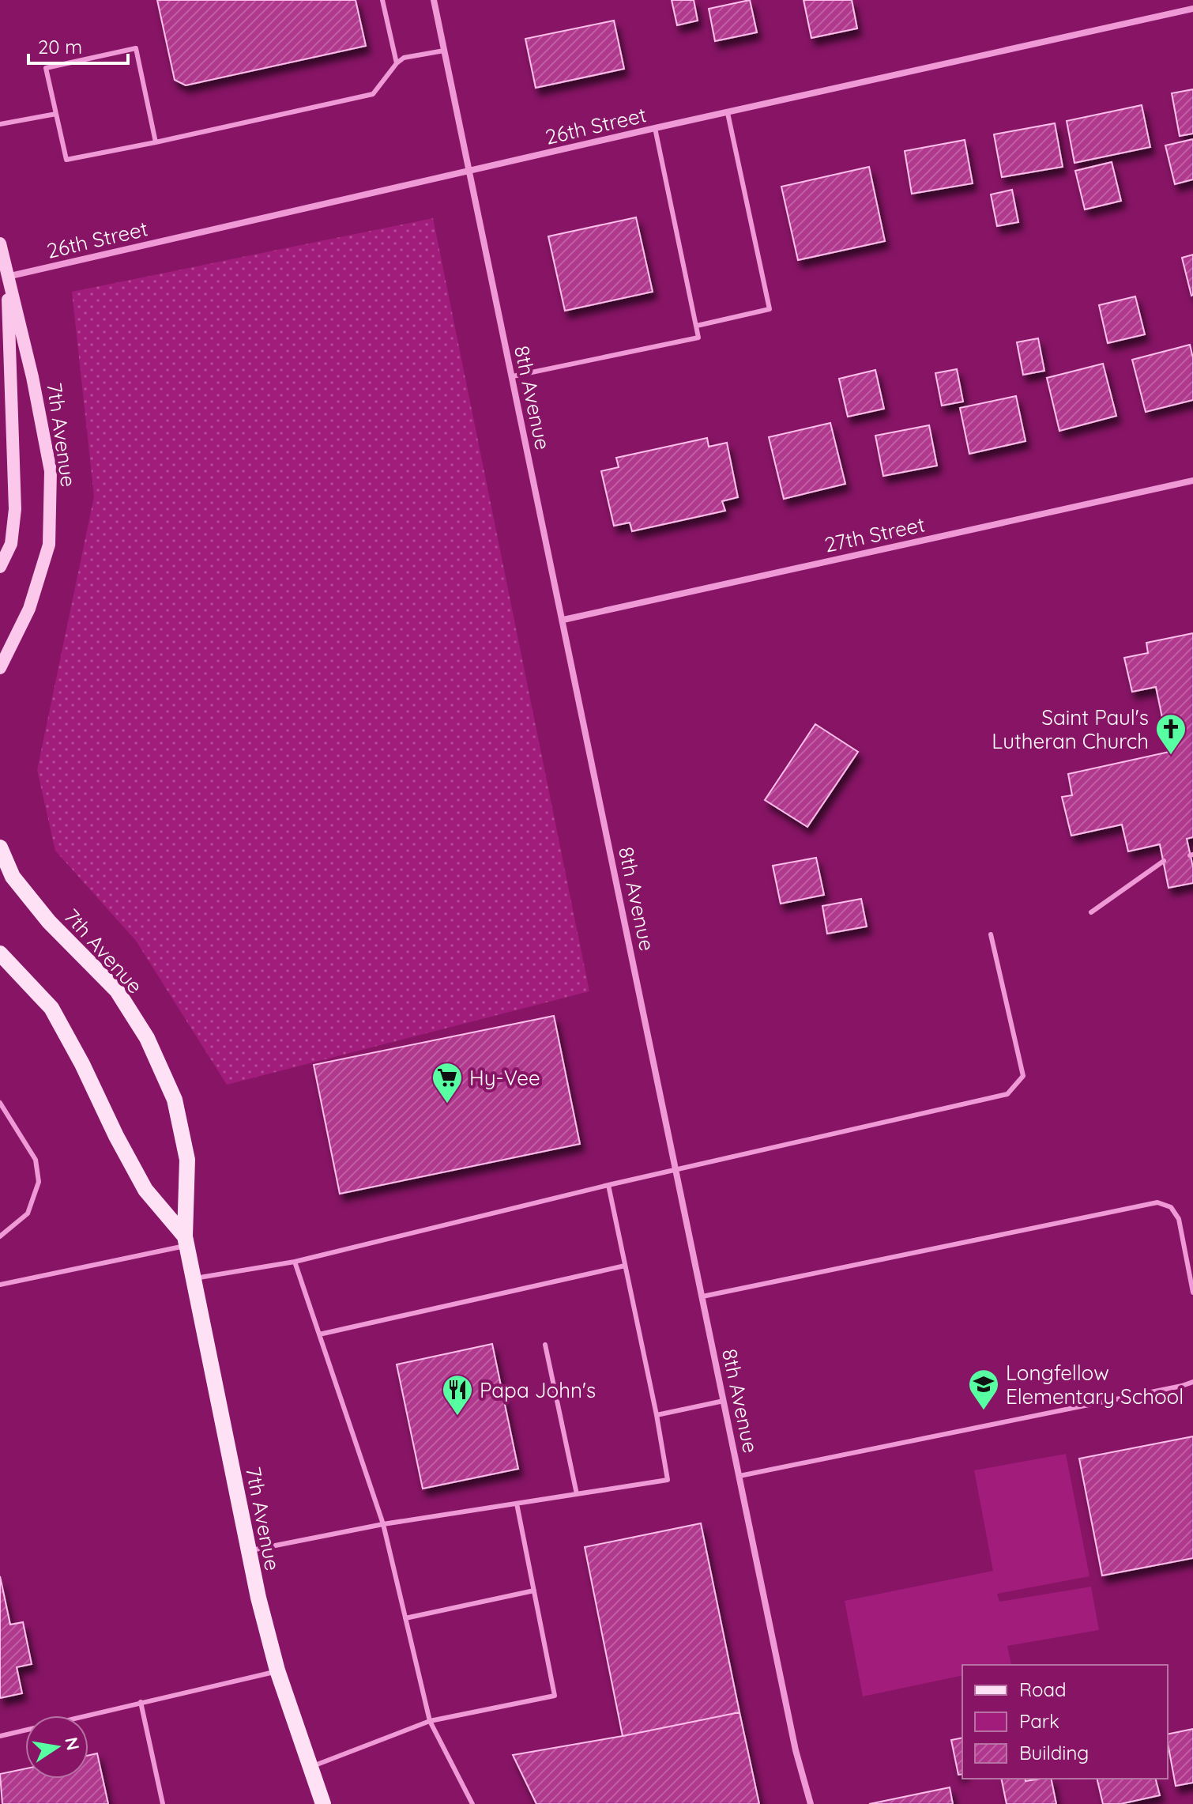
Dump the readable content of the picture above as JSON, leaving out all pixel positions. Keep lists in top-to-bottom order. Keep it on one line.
{"streets":{"main road":["7th Avenue"],"street":["26th Street","8th Avenue","27th Street"]},"crossings":[["26th Street","8th Avenue"],["26th Street","7th Avenue"],["8th Avenue","27th Street"]],"places":{"church":["Saint Paul's Lutheran Church"],"supermarket":["Hy-Vee"],"school or university":["Longfellow Elementary School"],"restaurant":["Papa John's"]},"legend":["Road","Park","Building"],"scale_bar":"20 m","north":"right"}
